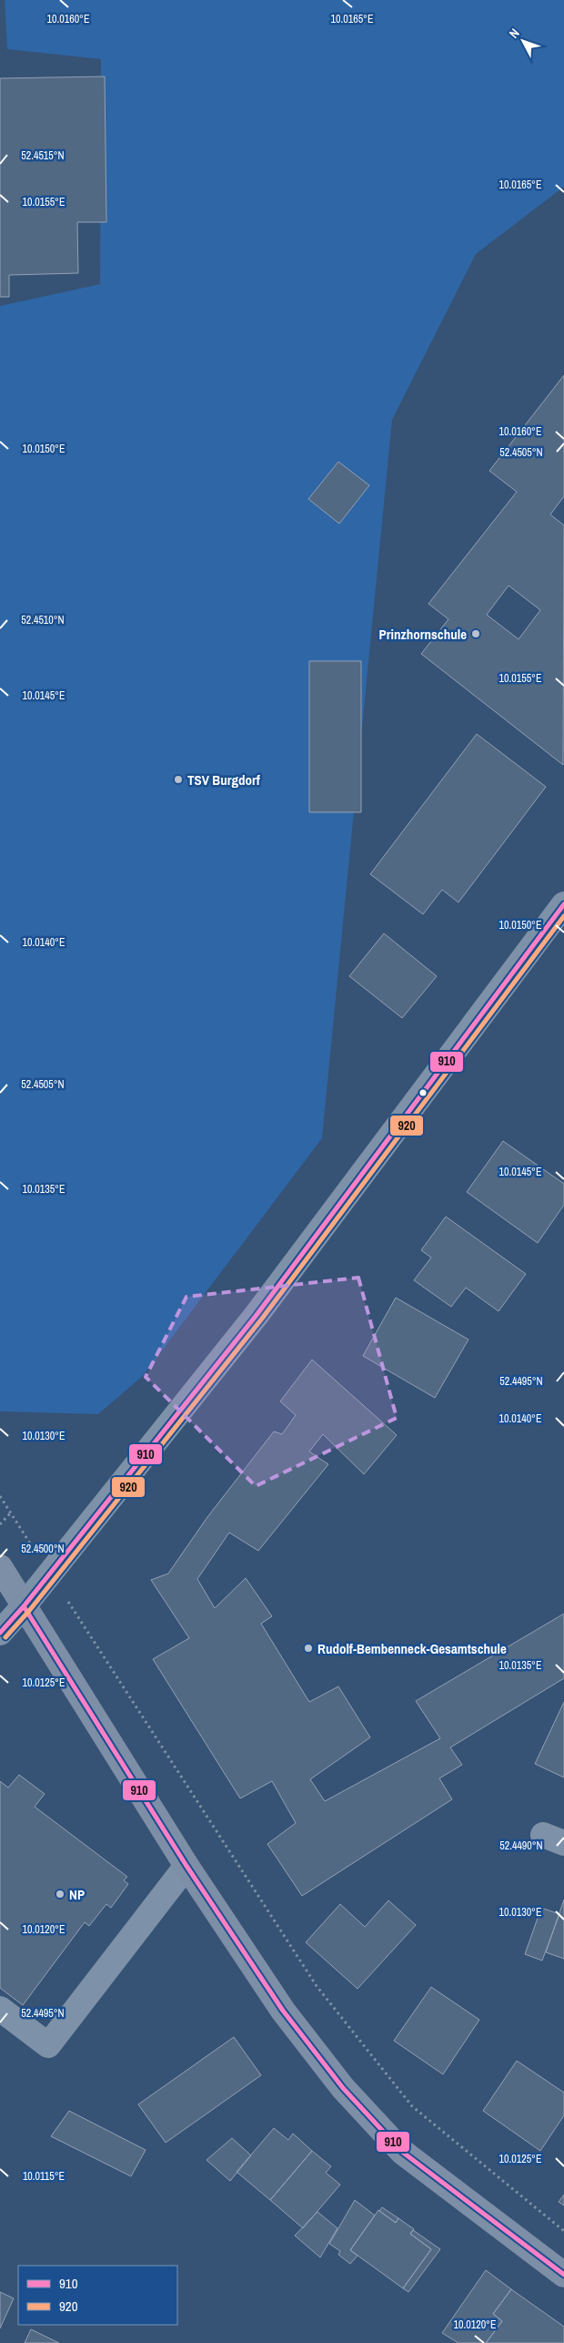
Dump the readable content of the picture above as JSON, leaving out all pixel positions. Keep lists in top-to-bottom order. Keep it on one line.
{"places":["Prinzhornschule","TSV Burgdorf","Rudolf-Bembenneck-Gesamtschule","NP"],"lines":["transit line 910","transit line 920"],"legend":["910","920"],"north":"top left","coordinates":["10.0160°E","10.0165°E","52.4515°N","10.0155°E","10.0150°E","52.4505°N","52.4510°N","10.0145°E","10.0140°E","10.0135°E","52.4495°N","10.0130°E","52.4500°N","10.0125°E","52.4490°N","10.0120°E","10.0115°E"]}
